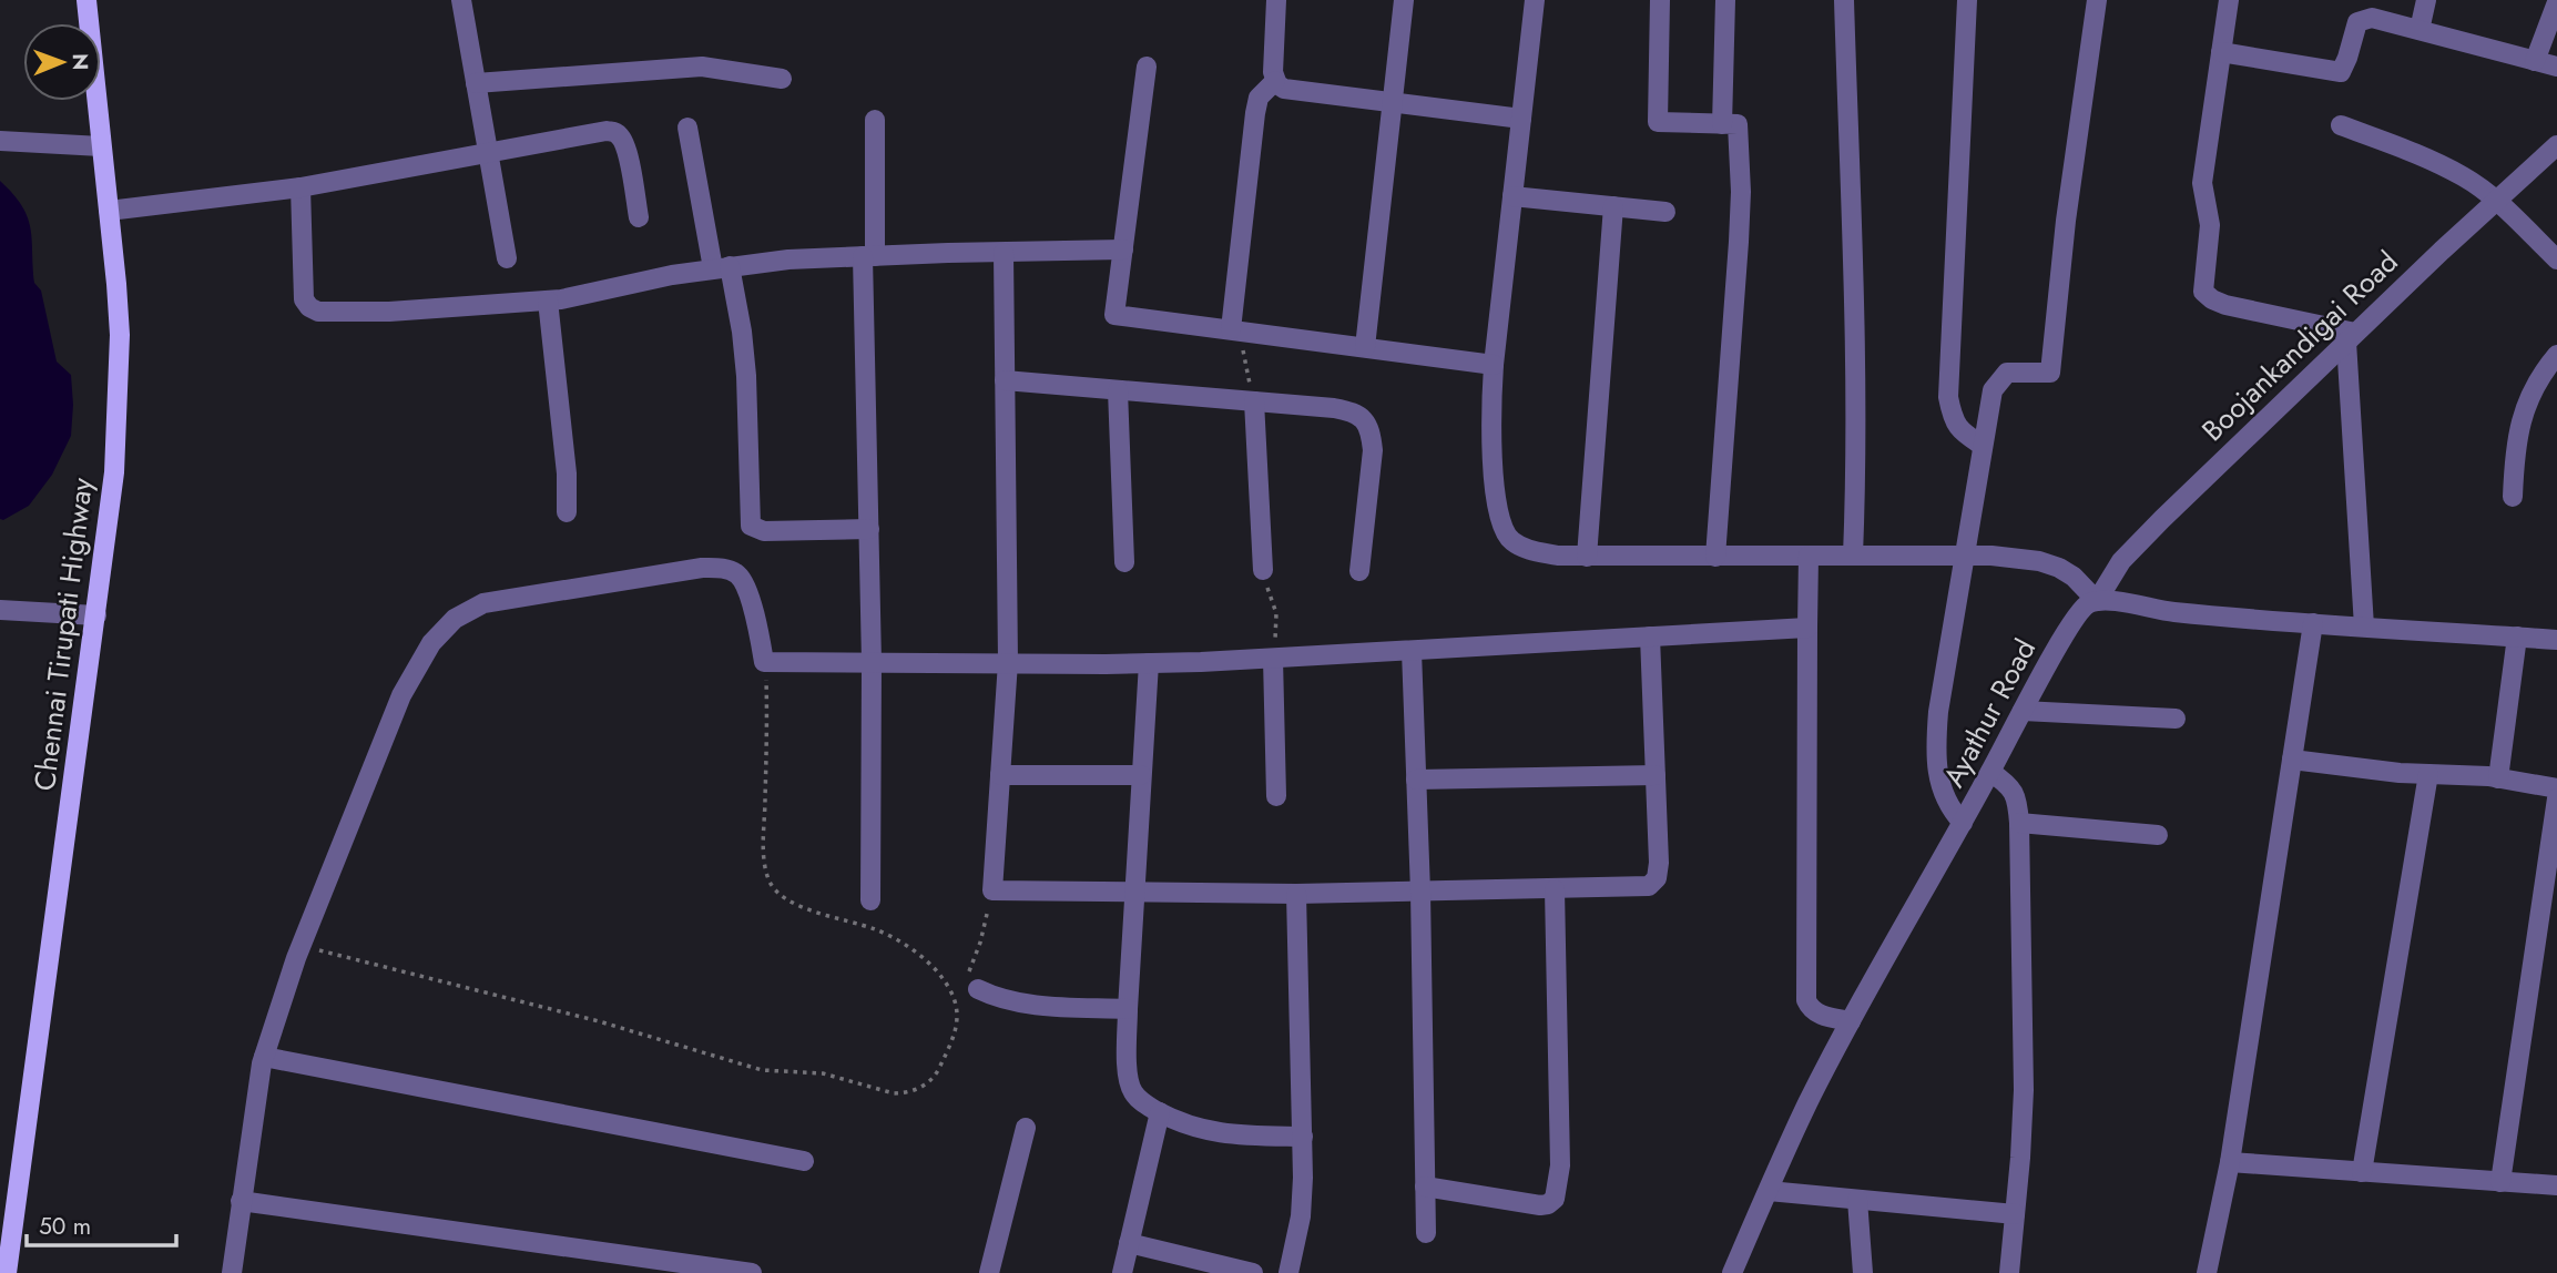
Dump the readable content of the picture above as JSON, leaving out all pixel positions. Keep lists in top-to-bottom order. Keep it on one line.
{"streets":{"main road":["Chennai Tirupati Highway"],"street":["Boojankandigai Road","Ayathur Road"]},"crossings":[["Boojankandigai Road","Ayathur Road"]],"scale_bar":"50 m","north":"right"}
